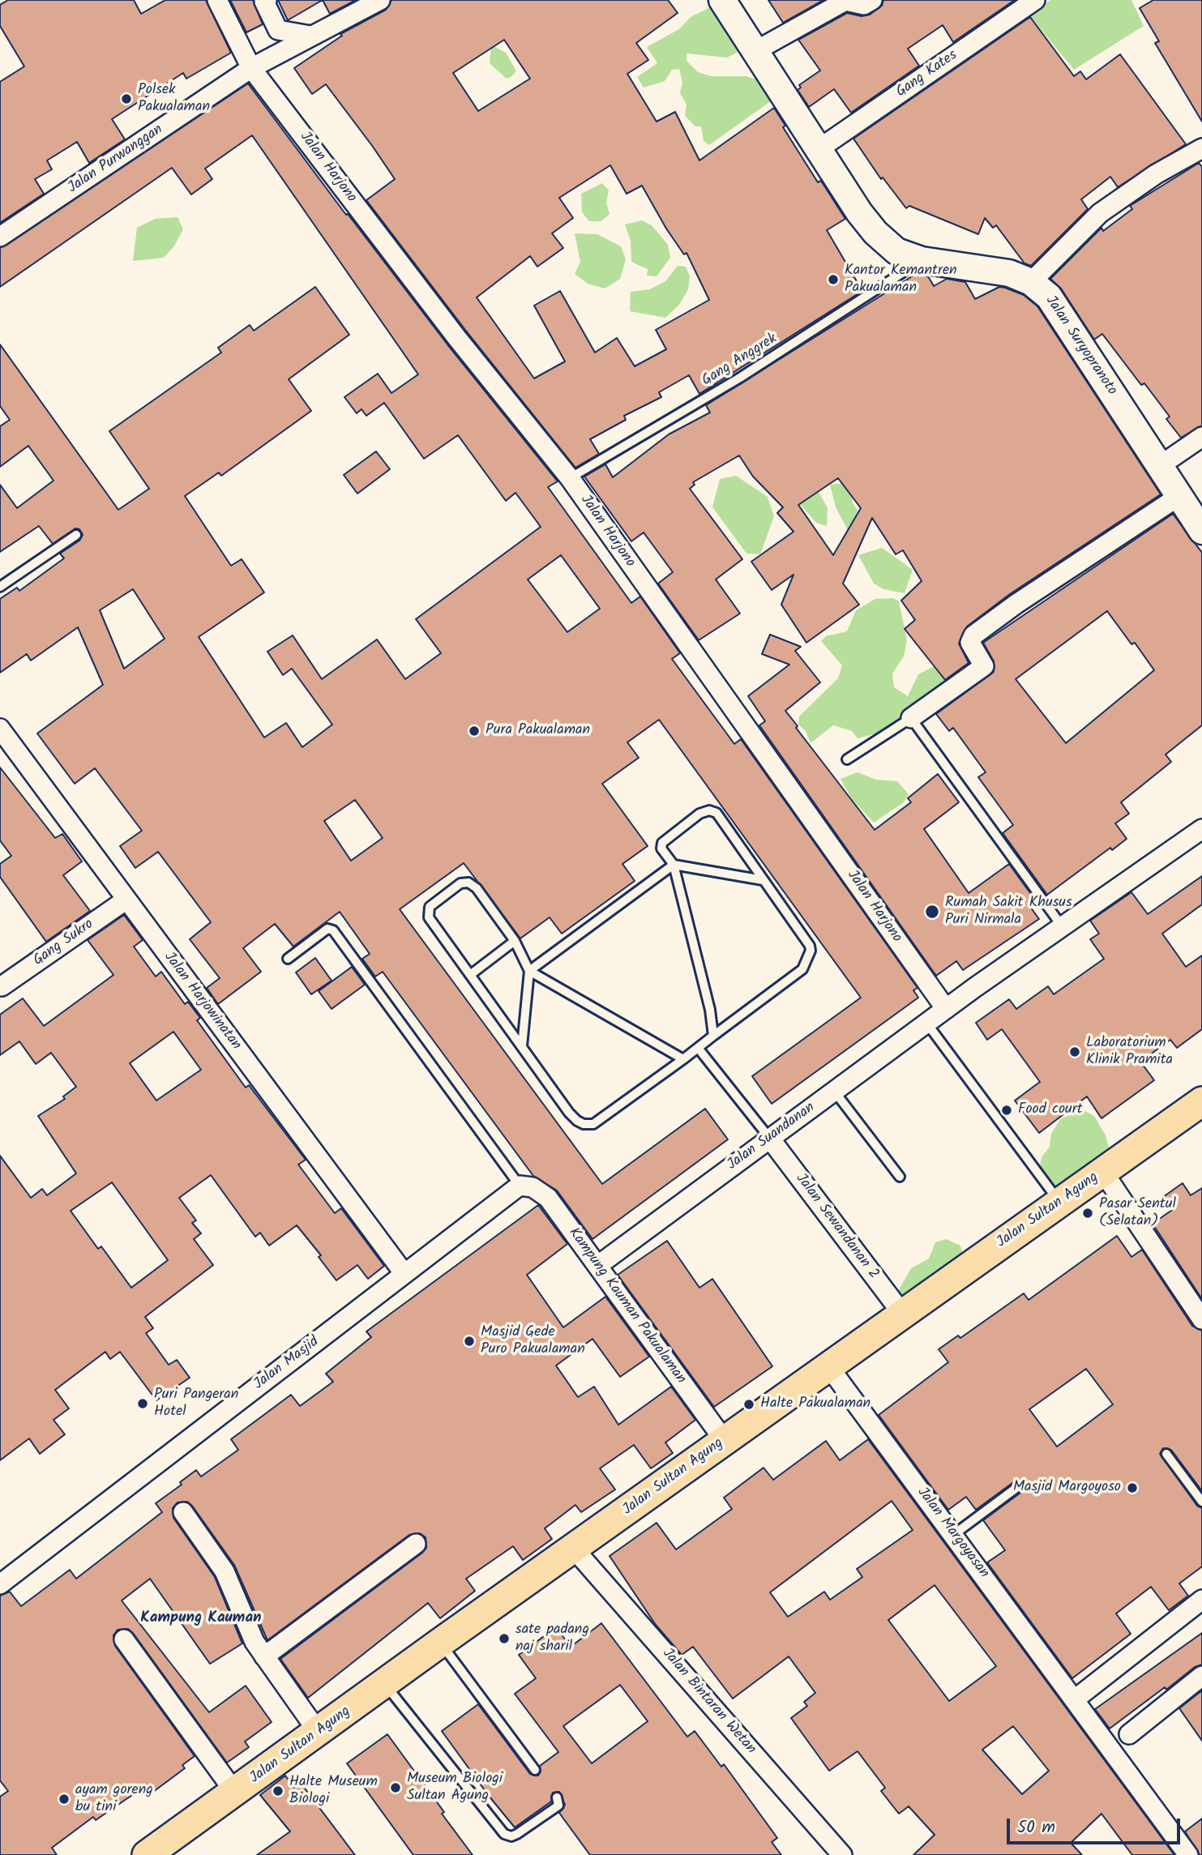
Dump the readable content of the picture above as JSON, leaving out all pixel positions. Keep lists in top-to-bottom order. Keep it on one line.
{"streets":{"main road":["Jalan Suryopranoto","Jalan Sultan Agung"],"street":["Gang Kates","Jalan Purwanggan","Jalan Harjono","Gang Sukro","Jalan Harjowinatan","Jalan Suandanan","Jalan Sewandanan 2","Kampung Kauman Pakualaman","Jalan Masjid","Jalan Margoyasan","Jalan Bintaran Wetan"],"lane":["Gang Anggrek"]},"crossings":[["Gang Kates","Jalan Suryopranoto"],["Jalan Purwanggan","Jalan Harjono"],["Jalan Harjono","Gang Anggrek"],["Jalan Harjono","Jalan Suandanan"],["Jalan Suryopranoto","Gang Anggrek"],["Gang Sukro","Jalan Harjowinatan"],["Jalan Harjowinatan","Jalan Masjid"],["Jalan Suandanan","Jalan Sewandanan 2"],["Jalan Suandanan","Kampung Kauman Pakualaman"],["Jalan Sultan Agung","Jalan Sewandanan 2"],["Jalan Sultan Agung","Kampung Kauman Pakualaman"],["Jalan Sultan Agung","Jalan Margoyasan"],["Jalan Sultan Agung","Jalan Bintaran Wetan"],["Kampung Kauman Pakualaman","Jalan Masjid"]],"districts":["Kampung Kauman"],"places":["Polsek Pakualaman","Kantor Kemantren Pakualaman","Pura Pakualaman","Rumah Sakit Khusus Puri Nirmala","Laboratorium Klinik Pramita","Food court","Pasar Sentul (Selatan)","Masjid Gede Puro Pakualaman","Puri Pangeran Hotel","Halte Pakualaman","Masjid Margoyoso","sate padang naj sharil","Museum Biologi Sultan Agung","Halte Museum Biologi","ayam goreng bu tini"],"scale_bar":"50 m"}
